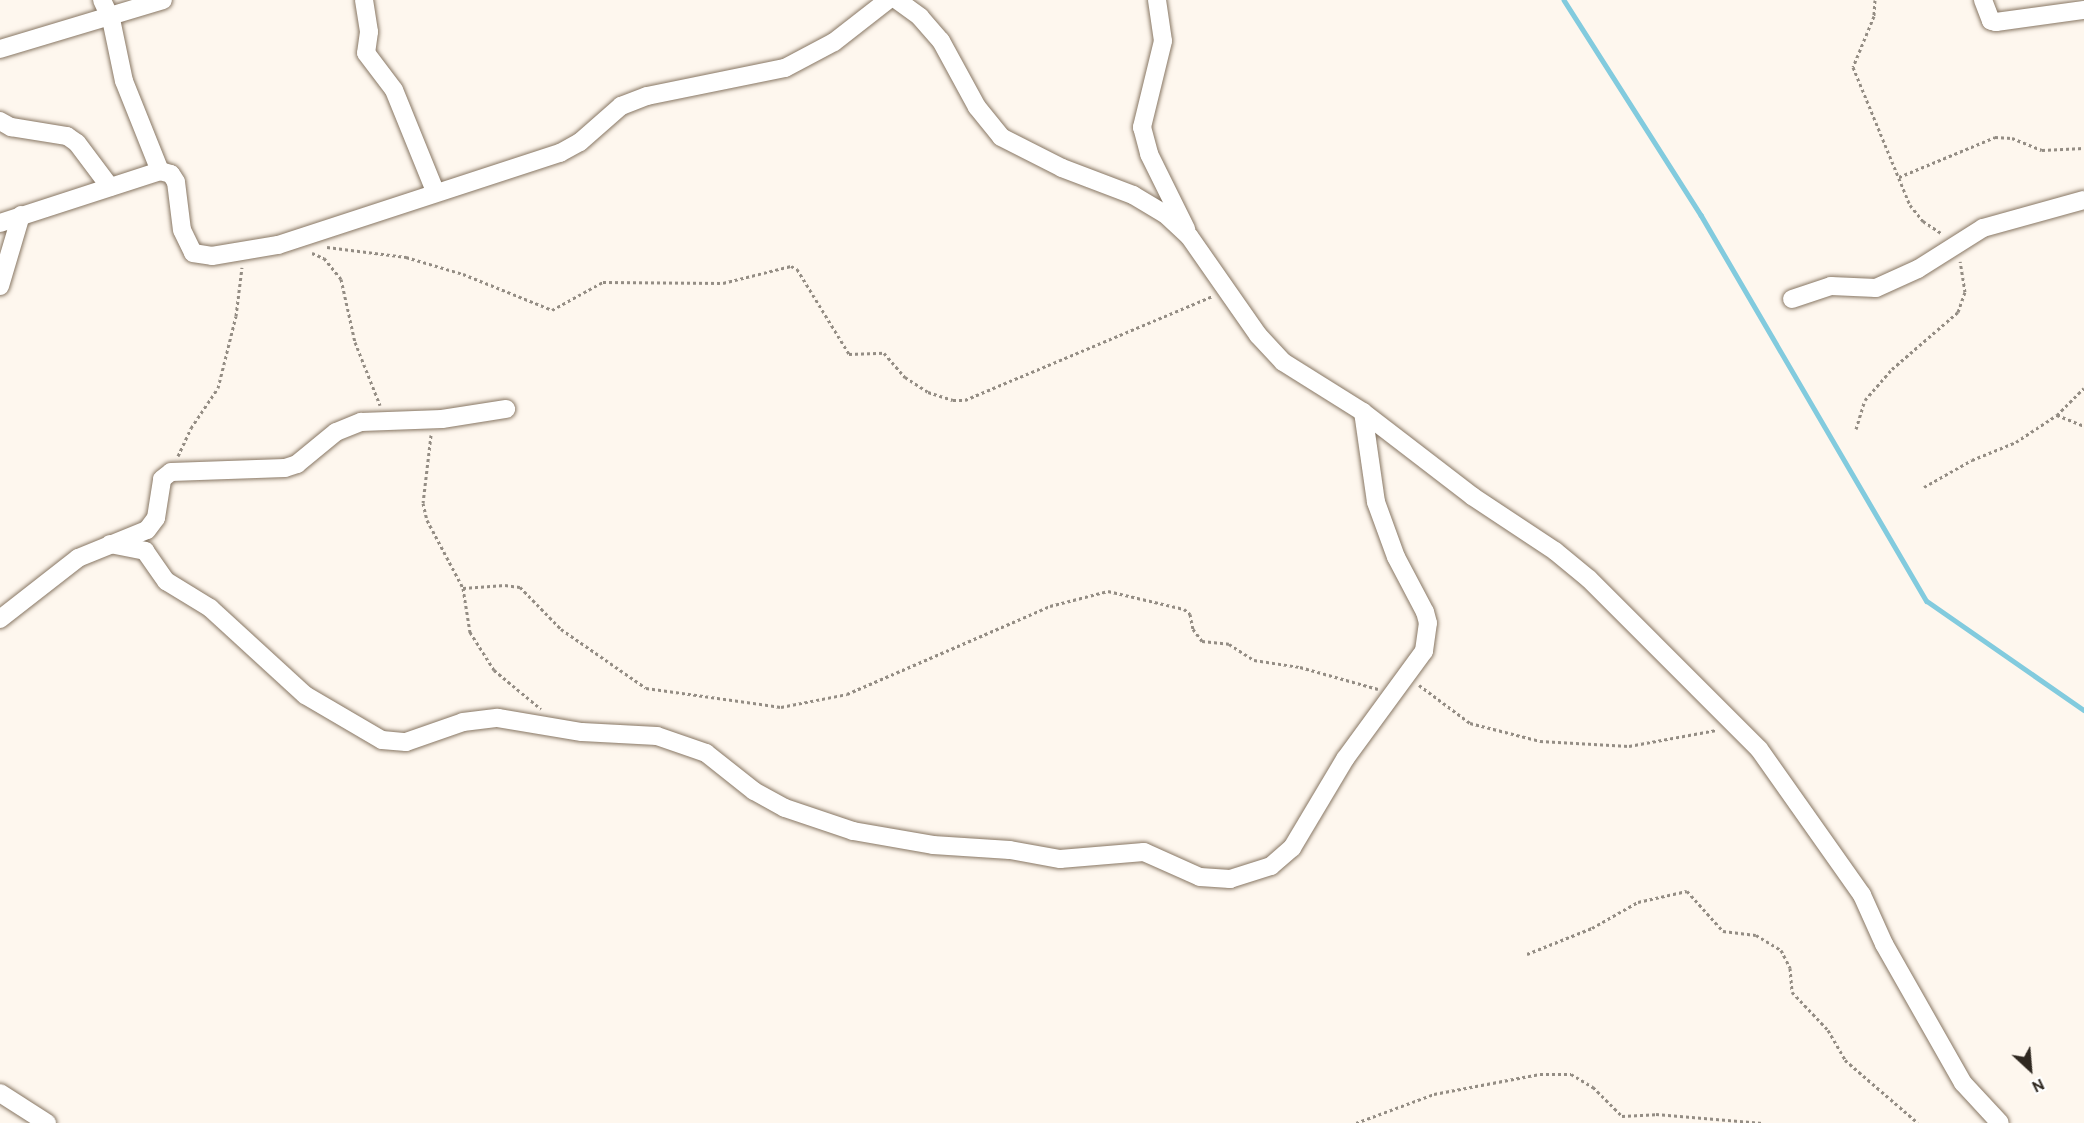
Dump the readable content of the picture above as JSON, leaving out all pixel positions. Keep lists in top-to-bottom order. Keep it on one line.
{"north":"bottom right"}
